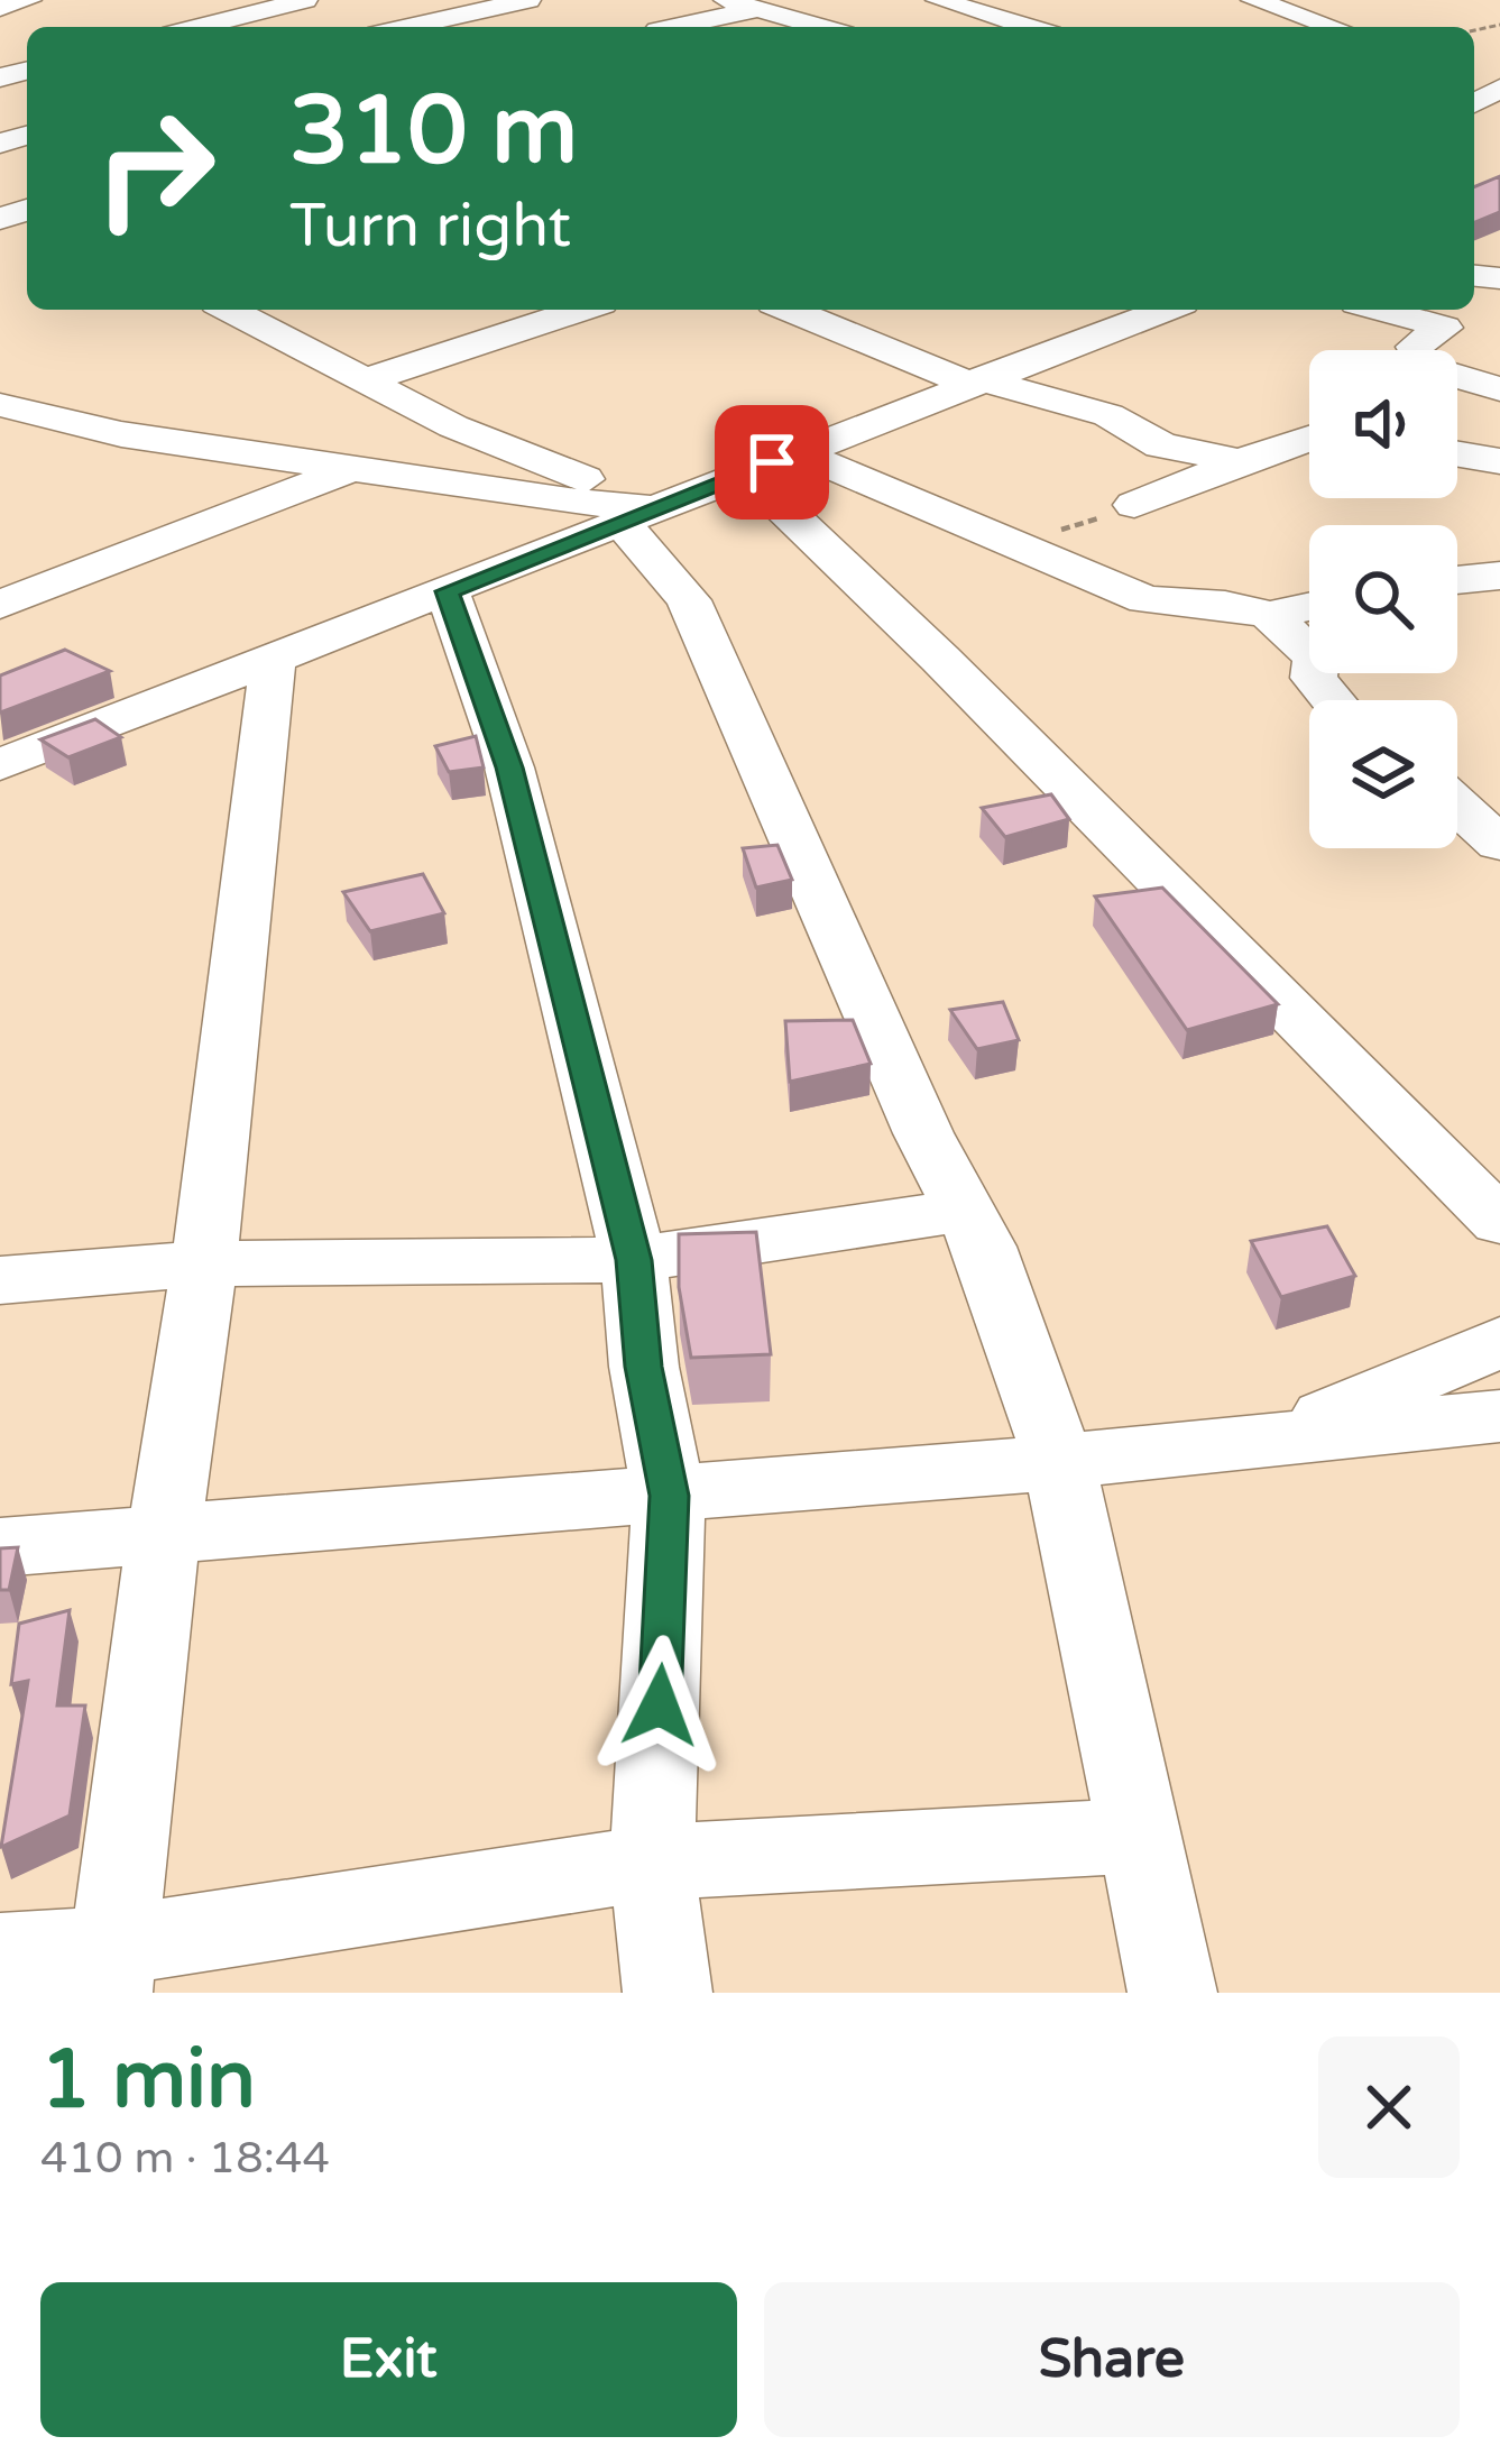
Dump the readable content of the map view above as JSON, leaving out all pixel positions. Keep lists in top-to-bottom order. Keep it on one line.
{"page":{"turn":["310 m","Turn right"],"heading":["1 min","410 m · 18:44"],"buttons":["Exit","Share"]}}
